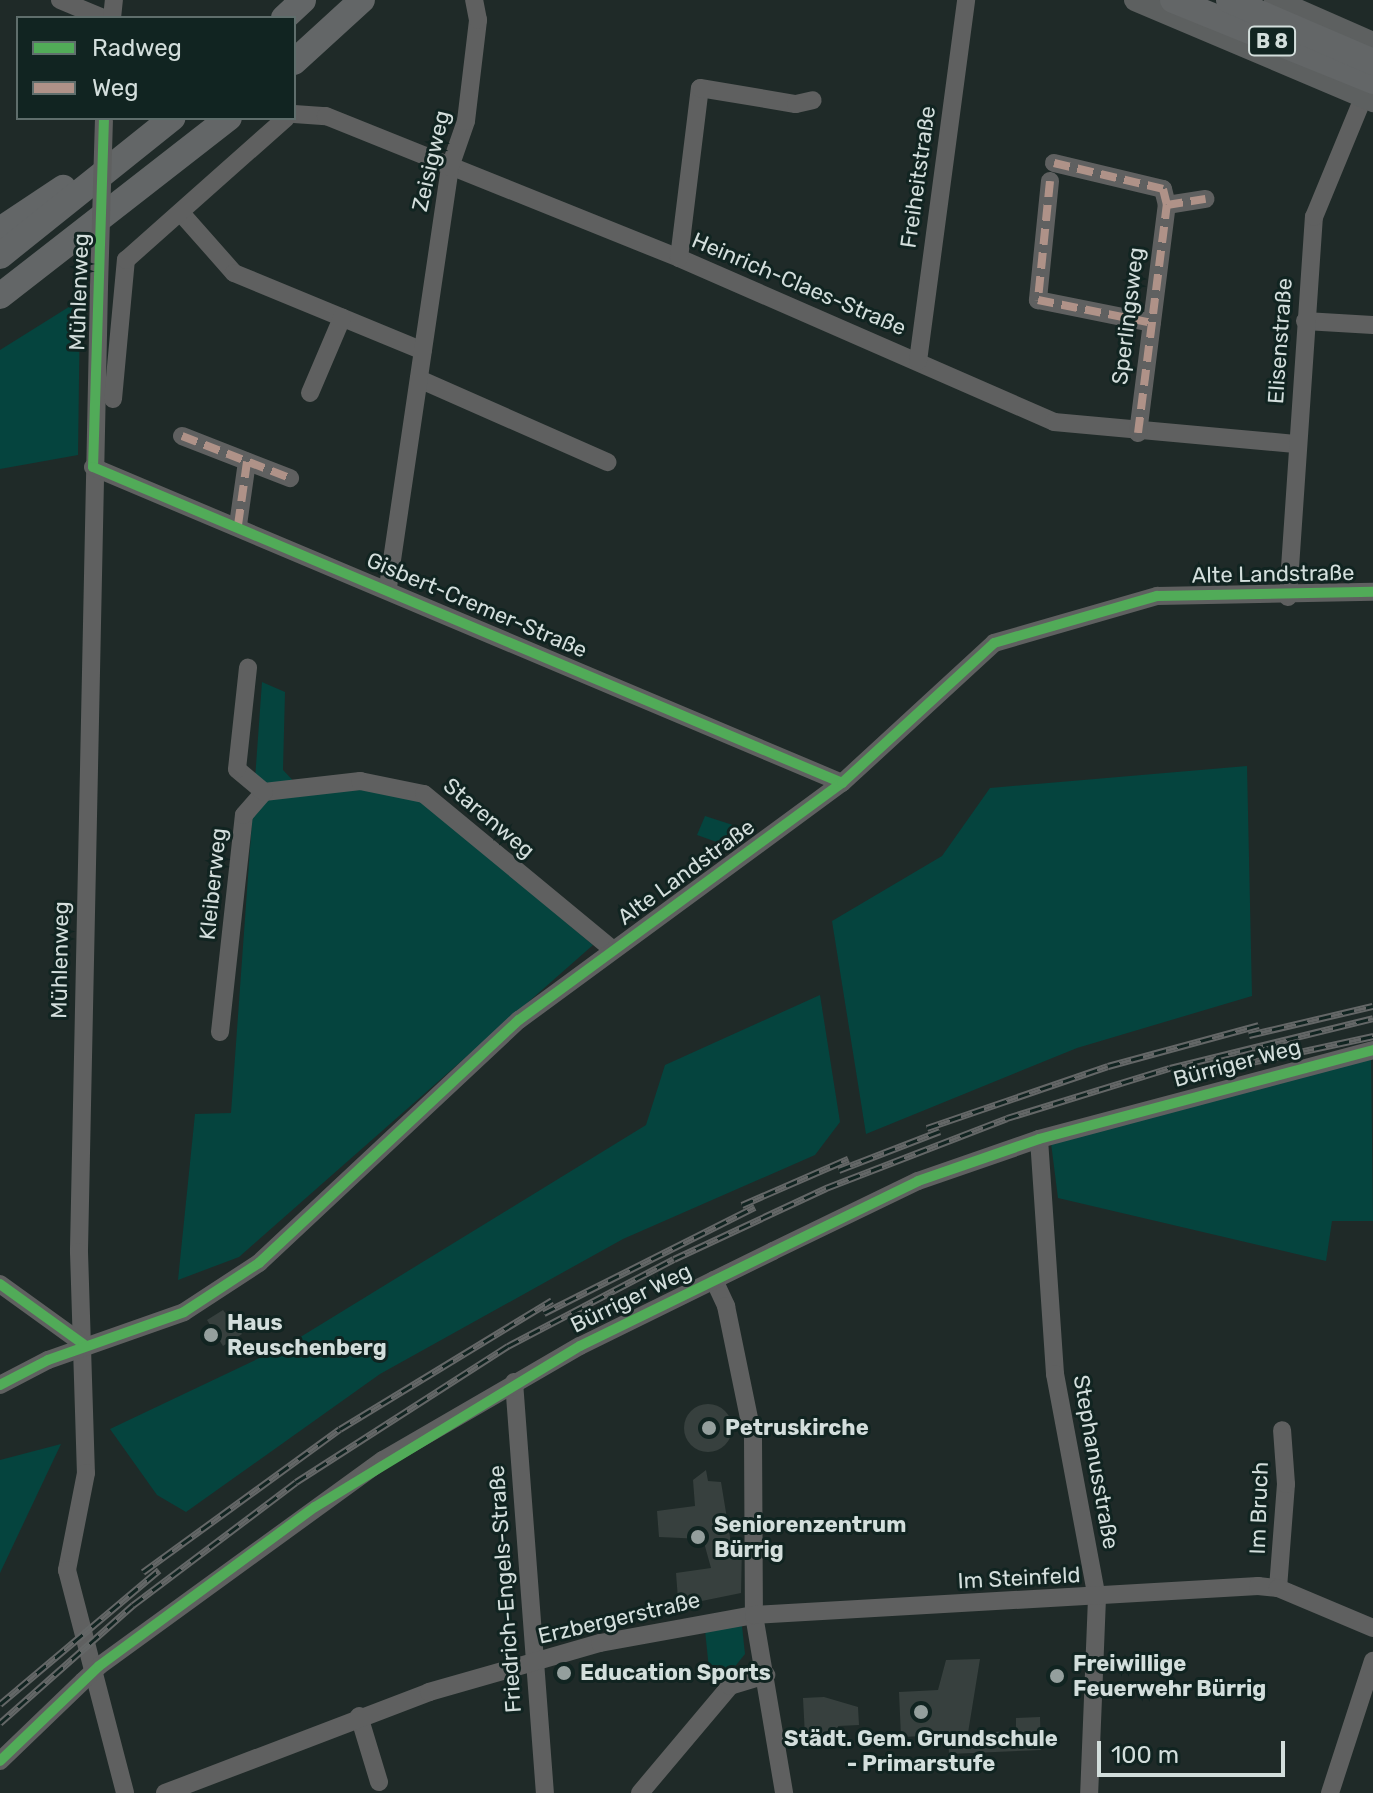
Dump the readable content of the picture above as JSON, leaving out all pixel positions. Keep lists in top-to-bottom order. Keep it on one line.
{"streets":{"highway":["B 8"],"street":["Zeisigweg","Freiheitstraße","Heinrich-Claes-Straße","Mühlenweg","Sperlingsweg","Elisenstraße","Alte Landstraße","Gisbert-Cremer-Straße","Starenweg","Kleiberweg","Bürriger Weg","Stephanusstraße","Im Bruch","Im Steinfeld","Friedrich-Engels-Straße","Erzbergerstraße"]},"crossings":[["B 8","Elisenstraße"],["Zeisigweg","Heinrich-Claes-Straße"],["Zeisigweg","Gisbert-Cremer-Straße"],["Freiheitstraße","Heinrich-Claes-Straße"],["Heinrich-Claes-Straße","Sperlingsweg"],["Heinrich-Claes-Straße","Elisenstraße"],["Mühlenweg","Alte Landstraße"],["Mühlenweg","Gisbert-Cremer-Straße"],["Elisenstraße","Alte Landstraße"],["Alte Landstraße","Gisbert-Cremer-Straße"],["Alte Landstraße","Starenweg"],["Starenweg","Kleiberweg"],["Bürriger Weg","Stephanusstraße"],["Bürriger Weg","Friedrich-Engels-Straße"],["Stephanusstraße","Im Steinfeld"],["Im Bruch","Im Steinfeld"],["Im Steinfeld","Erzbergerstraße"],["Friedrich-Engels-Straße","Erzbergerstraße"]],"places":["Haus Reuschenberg","Petruskirche","Seniorenzentrum Bürrig","Education Sports","Freiwillige Feuerwehr Bürrig","Städt. Gem. Grundschule - Primarstufe"],"legend":["Radweg","Weg"],"scale_bar":"100 m"}
